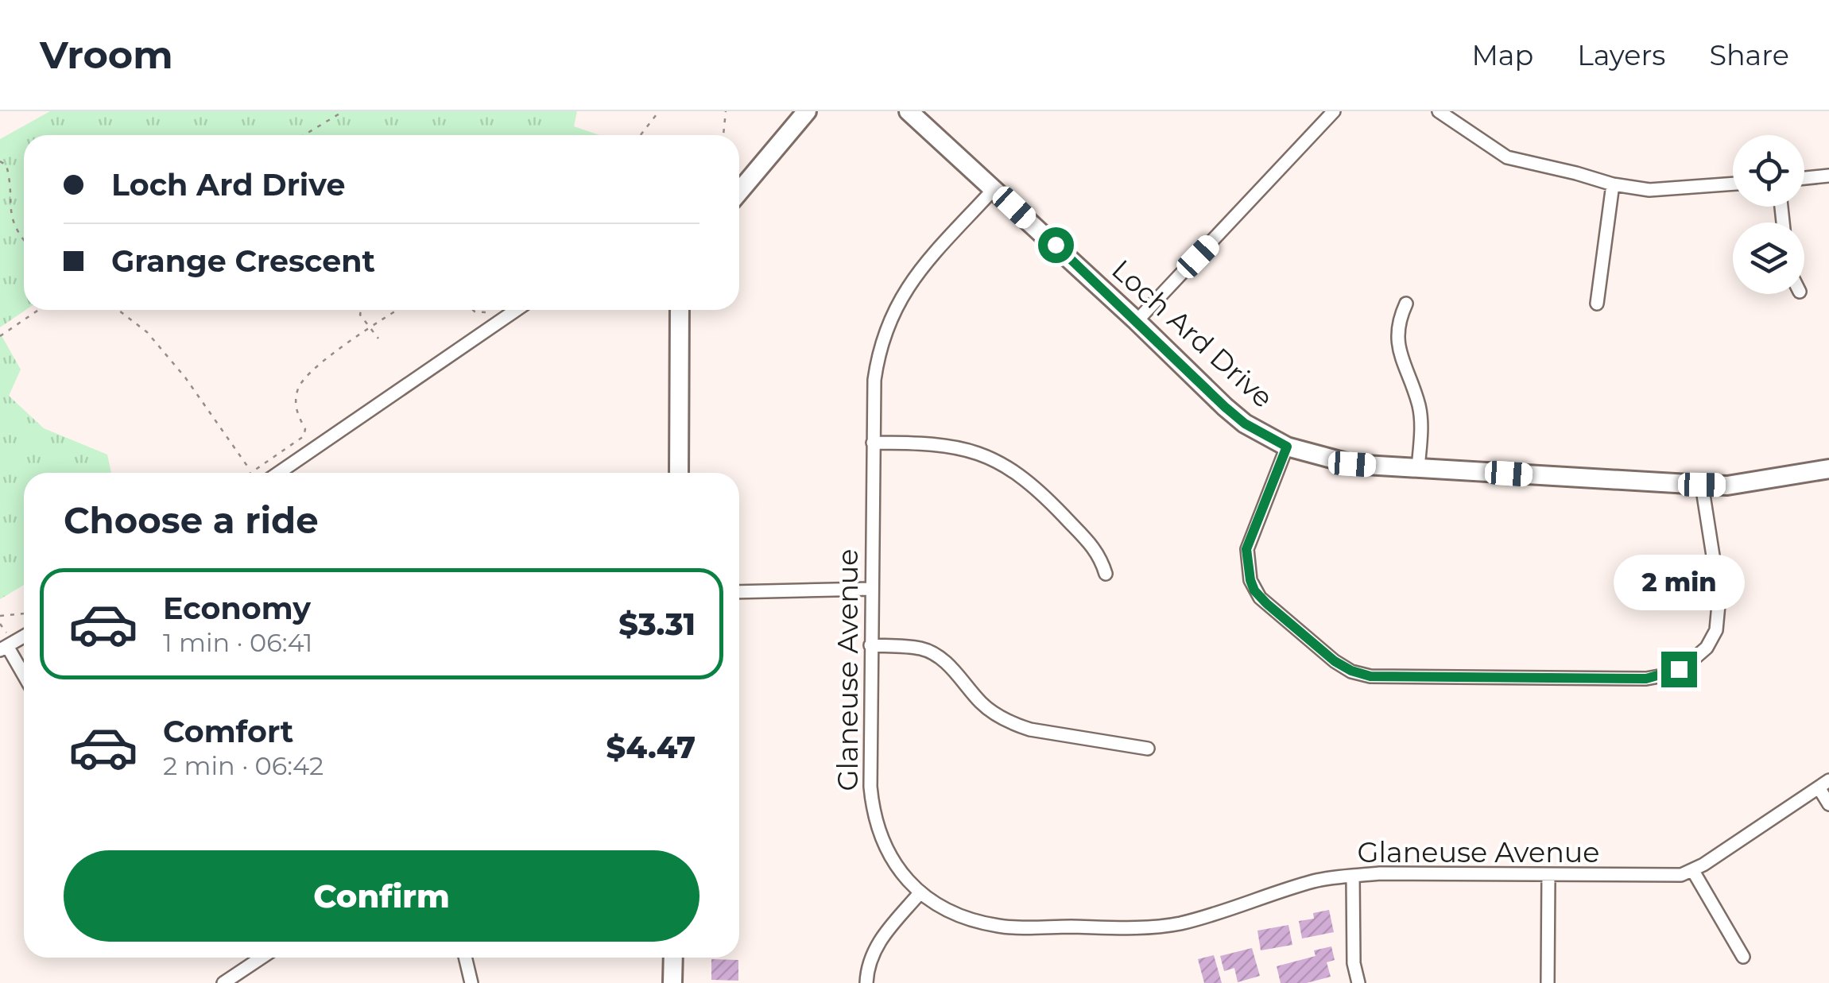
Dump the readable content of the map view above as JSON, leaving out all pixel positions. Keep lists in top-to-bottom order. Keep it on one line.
{"streets":{"street":["Loch Ard Drive","Glaneuse Avenue"]},"crossings":[["Loch Ard Drive","Glaneuse Avenue"]],"page":{"header":"Vroom","nav":["Map","Layers","Share"],"banner":["Loch Ard Drive","Grange Crescent"],"heading":"Choose a ride","bubble":"2 min","list":[{"name":"Economy","note":"1 min · 06:41","value":"$3.31"},{"name":"Comfort","note":"2 min · 06:42","value":"$4.47"}],"buttons":"Confirm"}}
